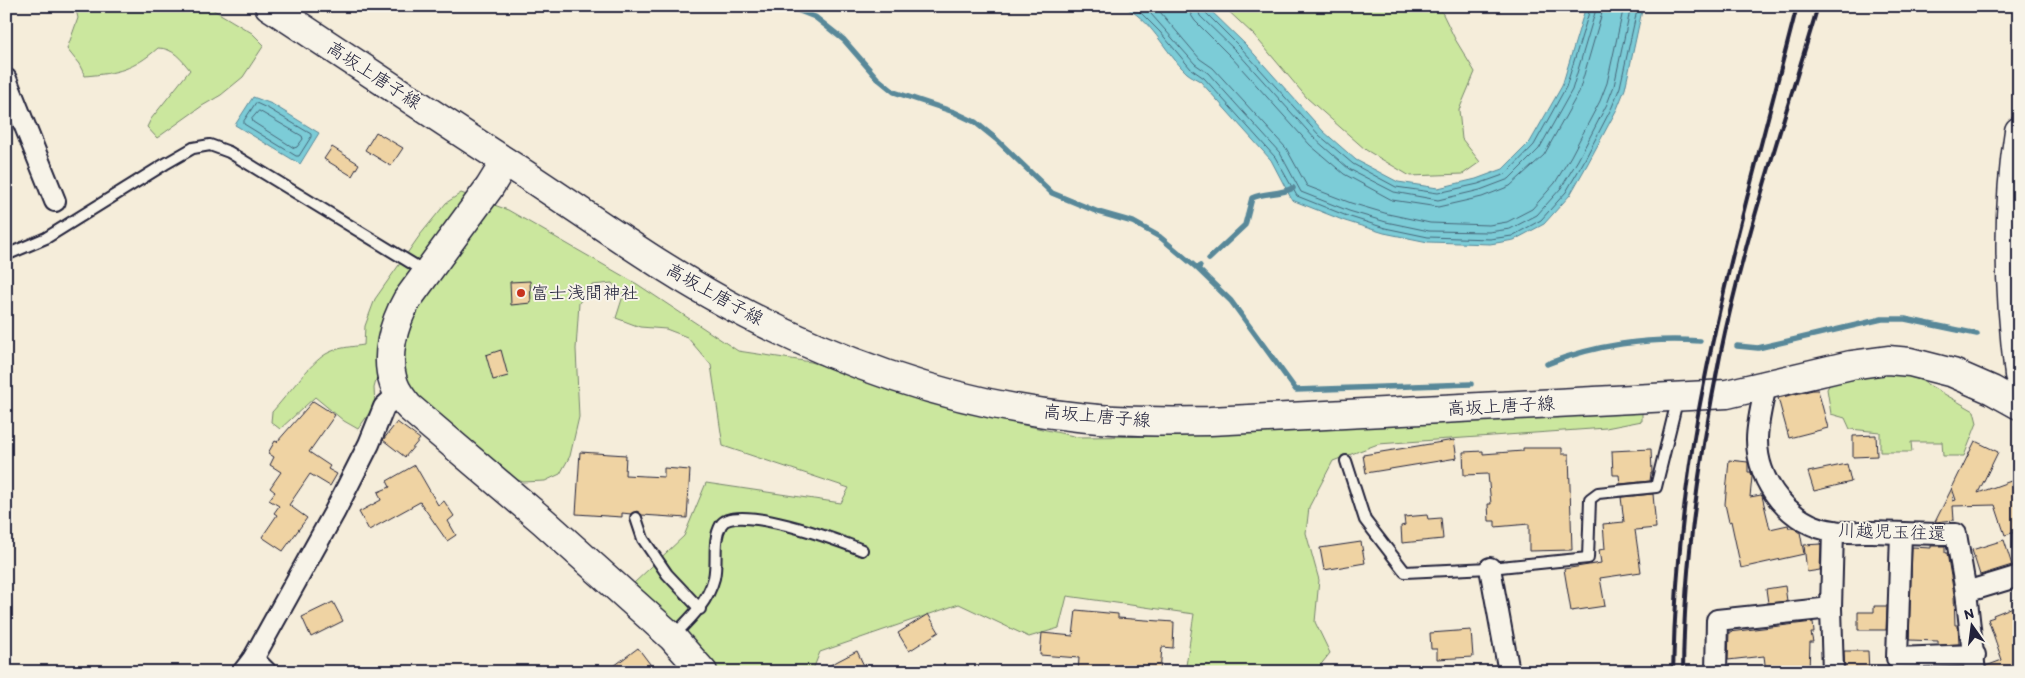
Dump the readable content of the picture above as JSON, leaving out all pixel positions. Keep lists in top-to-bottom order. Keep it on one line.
{"streets":{"main road":["高坂上唐子線"],"street":["川越児玉往還"]},"crossings":[["高坂上唐子線","川越児玉往還"]],"places":["富士浅間神社"],"north":"top"}
